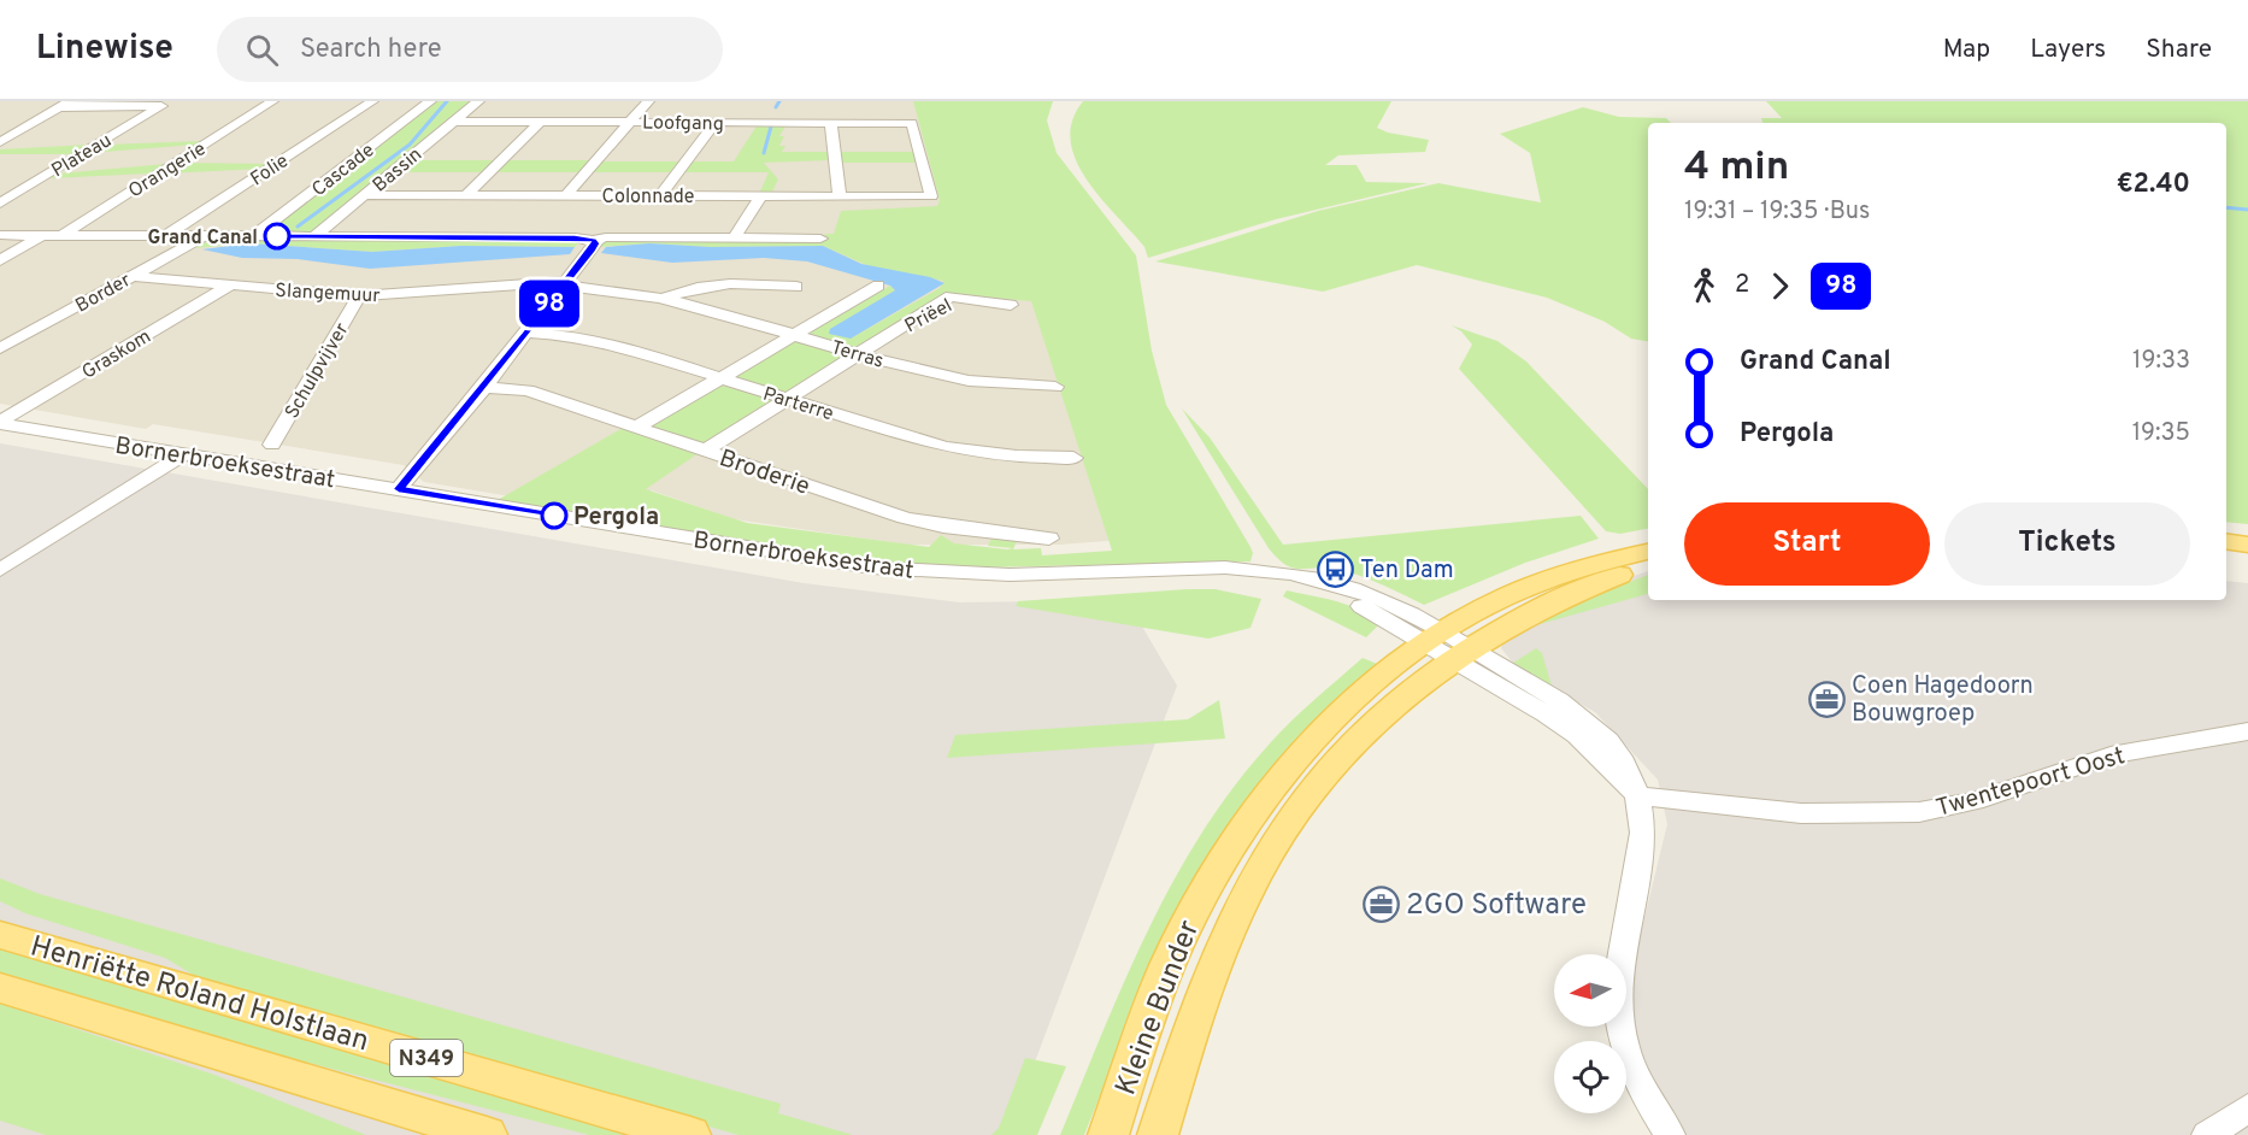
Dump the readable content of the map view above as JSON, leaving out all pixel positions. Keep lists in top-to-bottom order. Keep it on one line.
{"streets":{"main road":["Henriëtte Roland Holstlaan","Kleine Bunder","N349"],"street":["Loofgang","Plateau","Orangerie","Folie","Cascade","Bassin","Colonnade","Border","Slangemuur","Priëel","Graskom","Terras","Schulpvijver","Parterre","Bornerbroeksestraat","Broderie","Twentepoort Oost"]},"crossings":[["Loofgang","Bassin"],["Loofgang","Colonnade"],["Bassin","Colonnade"],["Border","Slangemuur"],["Slangemuur","Graskom"],["Slangemuur","Terras"],["Slangemuur","Schulpvijver"],["Priëel","Terras"],["Priëel","Parterre"],["Priëel","Broderie"],["Graskom","Bornerbroeksestraat"],["Bornerbroeksestraat","Kleine Bunder"]],"places":{"other":["Grand Canal","Pergola"],"bus stop":["Ten Dam"],"office":["Coen Hagedoorn Bouwgroep","2GO Software"]},"lines":["bus line 98"],"north":"left","page":{"header":"Linewise","search":"Search here","nav":["Map","Layers","Share"],"on_map":"98","heading":["4 min","19:31 – 19:35 · Bus","€2.40"],"legs":["2","98"],"list":[{"name":"Grand Canal","value":"19:33"},{"name":"Pergola","value":"19:35"}],"buttons":["Start","Tickets"]}}
